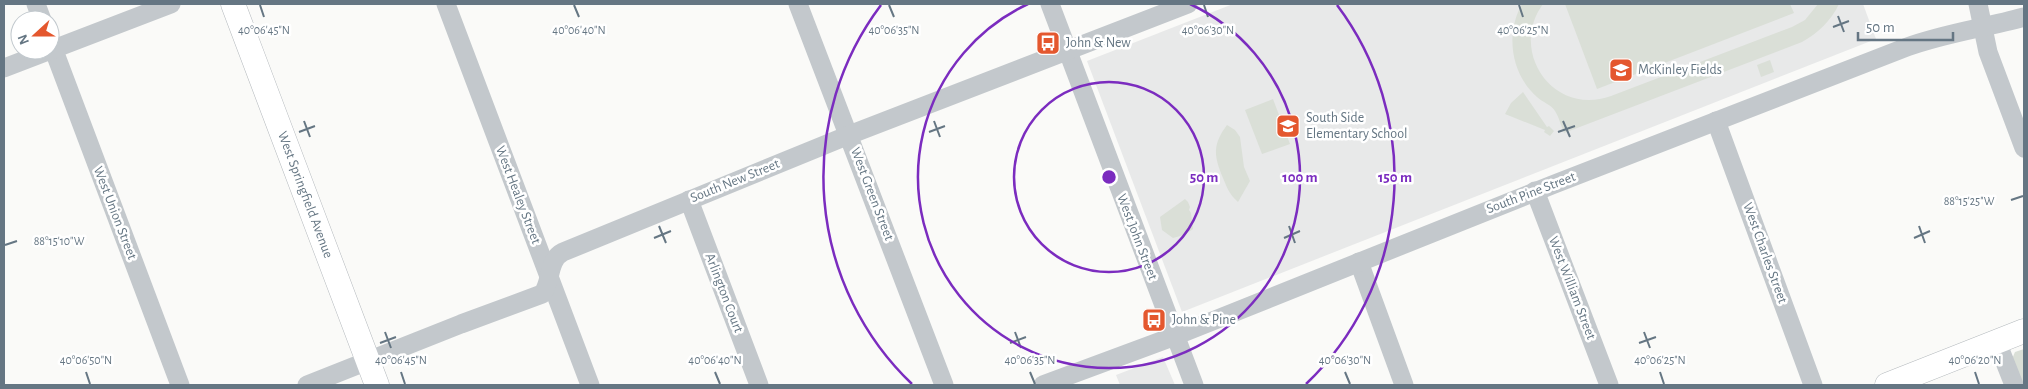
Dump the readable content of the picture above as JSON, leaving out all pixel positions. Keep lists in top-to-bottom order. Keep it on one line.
{"streets":{"main road":["West Springfield Avenue"],"street":["South New Street","South Pine Street","West Green Street","West Healey Street","West Union Street","West John Street","West Charles Street","West William Street","Arlington Court"]},"crossings":[["South New Street","West Green Street"],["South New Street","West Springfield Avenue"],["South New Street","West Healey Street"],["South New Street","West John Street"],["South New Street","Arlington Court"],["South Pine Street","West John Street"],["South Pine Street","West Charles Street"],["South Pine Street","West William Street"]],"places":{"bus stop":["John & New","John & Pine"],"school or university":["McKinley Fields","South Side Elementary School"]},"scale_bar":"50 m","north":"left","coordinates":["40°06'45\"N","40°06'40\"N","40°06'35\"N","40°06'30\"N","40°06'25\"N","88°15'25\"W","88°15'10\"W","40°06'50\"N","40°06'20\"N"],"rings":["50 m","100 m","150 m"]}
